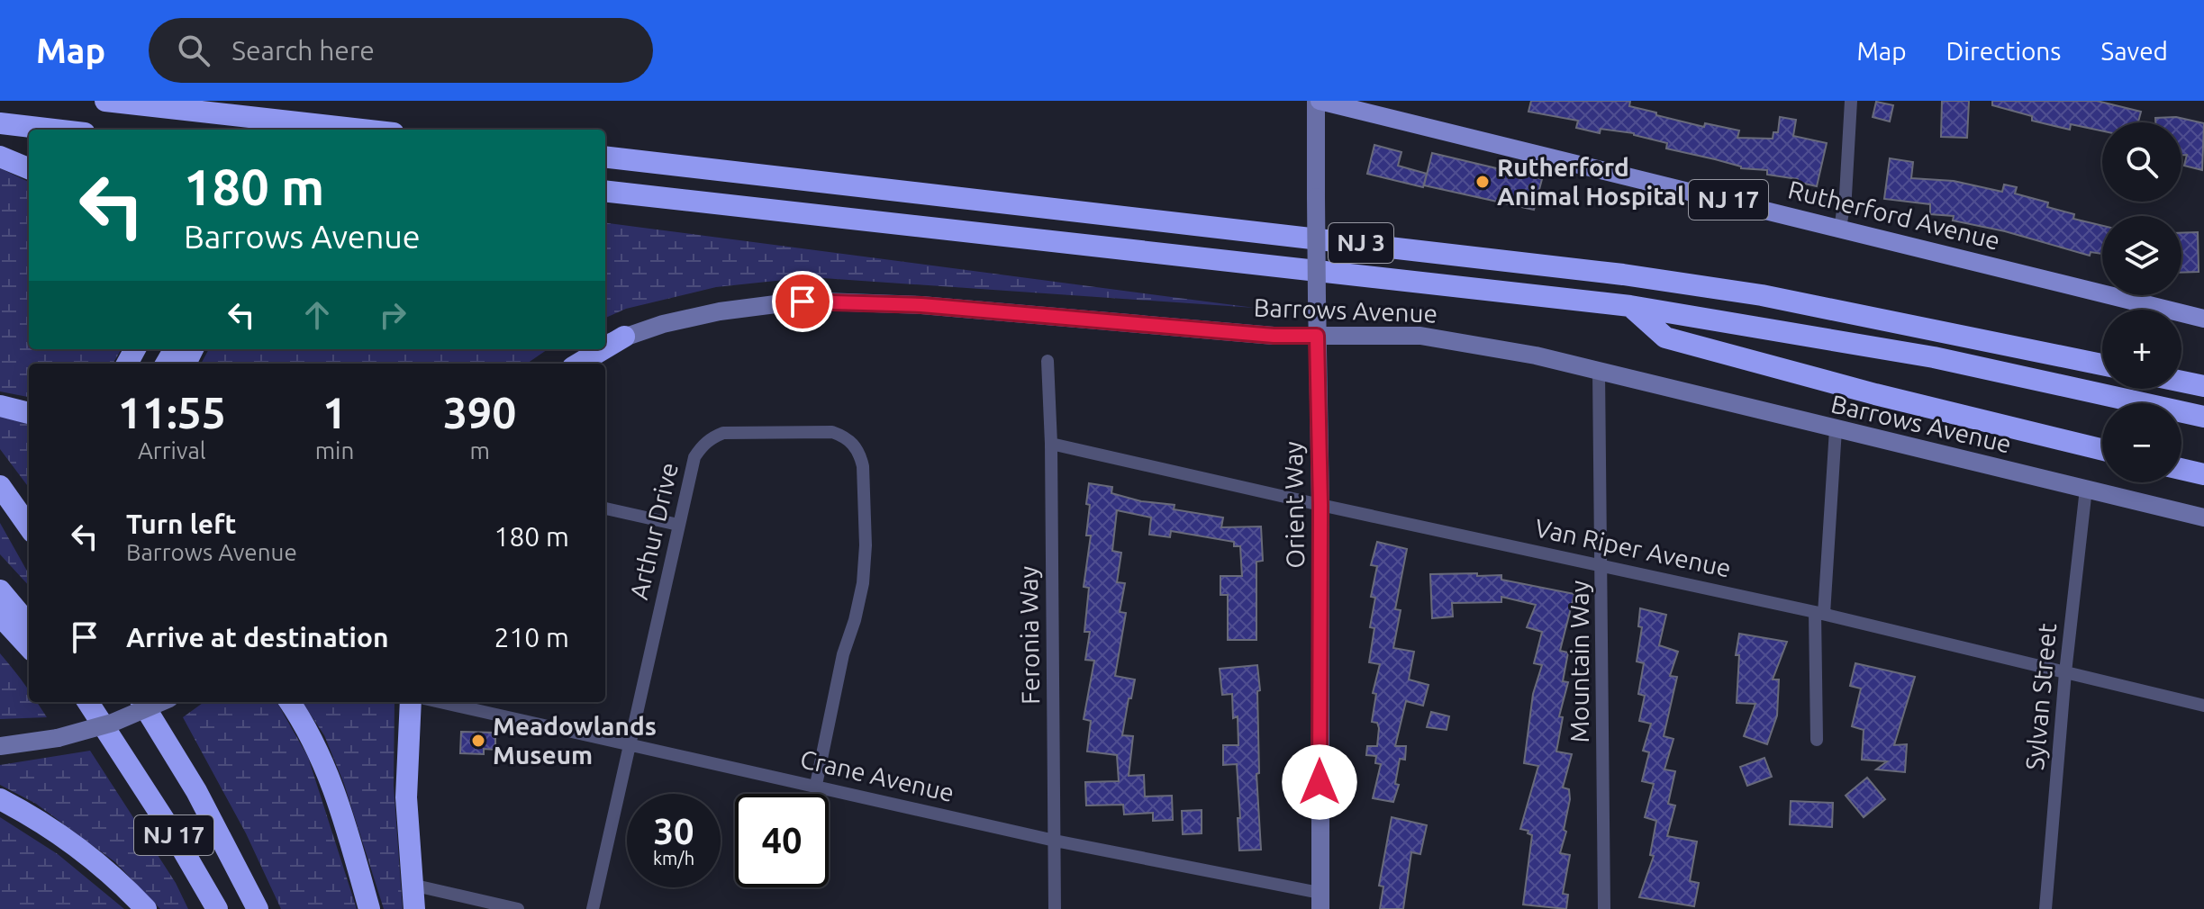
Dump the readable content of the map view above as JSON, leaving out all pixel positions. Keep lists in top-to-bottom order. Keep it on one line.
{"streets":{"highway":["NJ 17","NJ 3"],"main road":["Rutherford Avenue"],"street":["Barrows Avenue","Orient Way","Arthur Drive","Van Riper Avenue","Feronia Way","Mountain Way","Sylvan Street","Crane Avenue"]},"crossings":[["Rutherford Avenue","Orient Way"],["Barrows Avenue","Orient Way"],["Barrows Avenue","Mountain Way"],["Barrows Avenue","Sylvan Street"],["Orient Way","Van Riper Avenue"],["Orient Way","Crane Avenue"],["Arthur Drive","Crane Avenue"],["Van Riper Avenue","Feronia Way"],["Van Riper Avenue","Mountain Way"],["Van Riper Avenue","Sylvan Street"],["Feronia Way","Crane Avenue"]],"places":["Rutherford Animal Hospital","Meadowlands Museum"],"page":{"header":"Map","search":"Search here","nav":["Map","Directions","Saved"],"map_buttons":["+","−"],"turn":["180 m","Barrows Avenue"],"eta":["11:55","Arrival","1","min","390","m"],"list":[{"name":"Turn left","note":"Barrows Avenue","value":"180 m"},{"name":"Arrive at destination","value":"210 m"}],"speed":"30 km/h","limit":"40"}}
